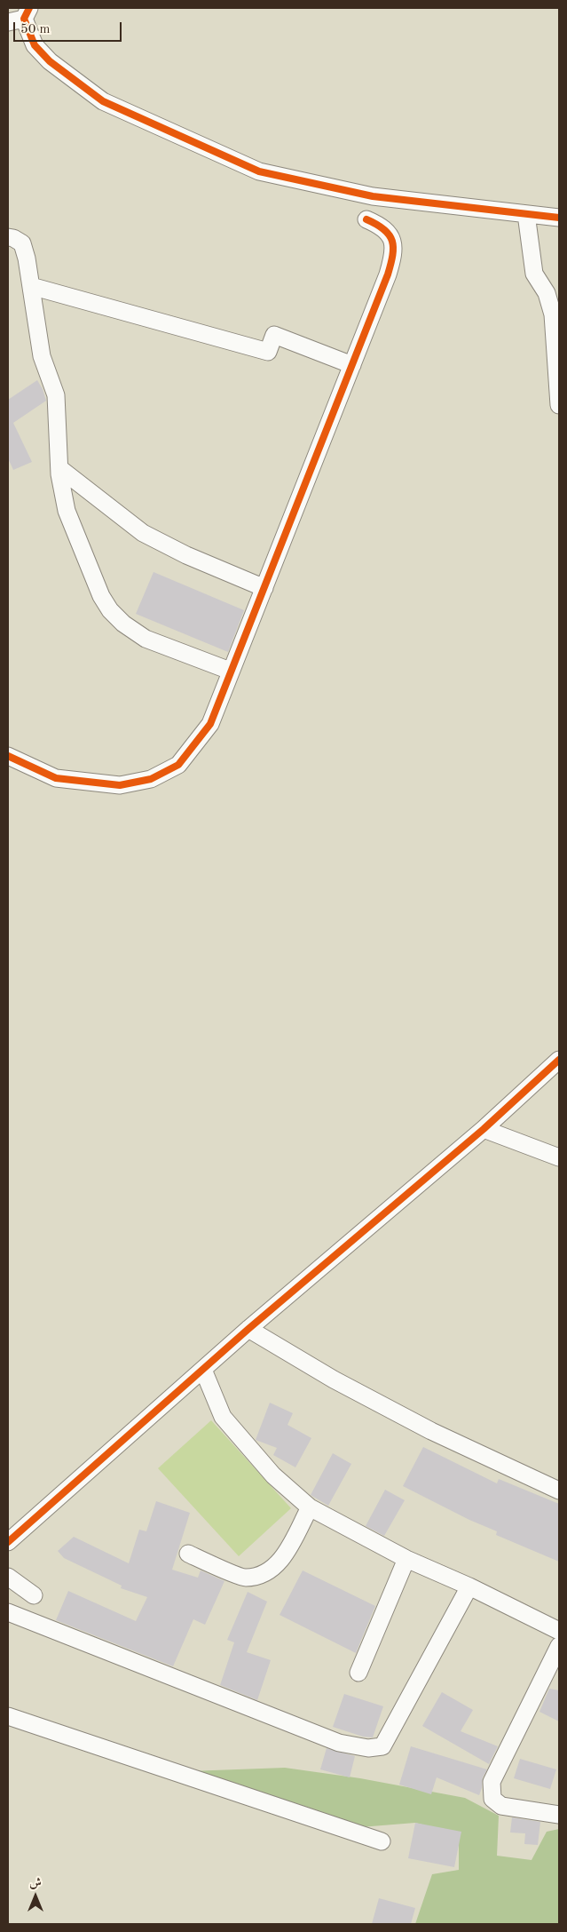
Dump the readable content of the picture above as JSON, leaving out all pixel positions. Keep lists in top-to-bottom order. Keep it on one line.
{"scale_bar":"50 m","north":"top"}
